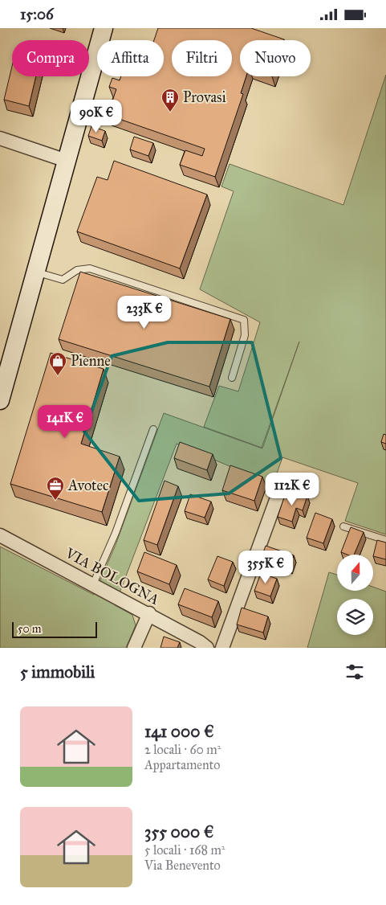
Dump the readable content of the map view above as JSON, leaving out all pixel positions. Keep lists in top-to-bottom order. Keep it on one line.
{"streets":{"street":["VIA BOLOGNA"]},"places":{"building":["Provasi"],"shop":["Pienne"],"office":["Avotec"]},"scale_bar":"50 m","north":"top","page":{"status":"15:06","chip":["Compra","Affitta","Filtri","Nuovo"],"price":["90K €","233K €","141K €","112K €","355K €"],"scale":"50 m","heading":"5 immobili","list":[{"name":"141 000 €","note":"2 locali · 60 m² · Appartamento"},{"name":"355 000 €","note":"5 locali · 168 m² · Via Benevento"}]}}
